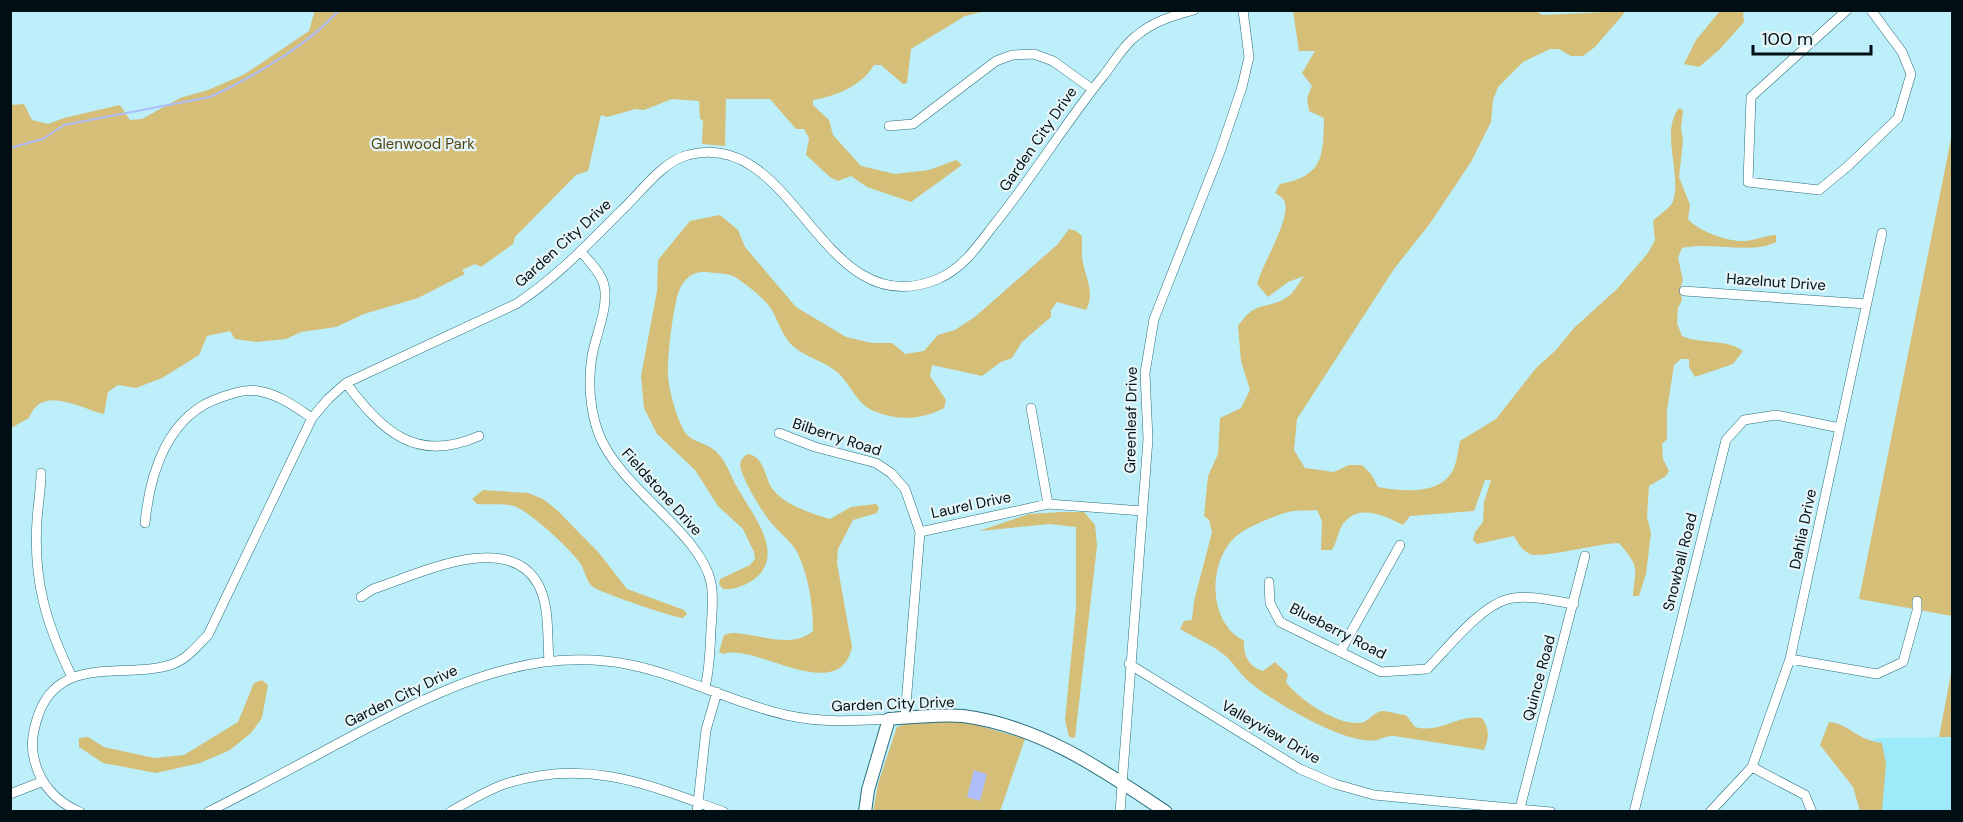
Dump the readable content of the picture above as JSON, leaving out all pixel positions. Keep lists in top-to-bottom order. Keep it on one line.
{"streets":{"street":["Garden City Drive","Hazelnut Drive","Greenleaf Drive","Bilberry Road","Fieldstone Drive","Laurel Drive","Dahlia Drive","Snowball Road","Blueberry Road","Quince Road","Valleyview Drive"]},"crossings":[["Garden City Drive","Greenleaf Drive"],["Garden City Drive","Fieldstone Drive"],["Garden City Drive","Laurel Drive"],["Hazelnut Drive","Dahlia Drive"],["Greenleaf Drive","Laurel Drive"],["Greenleaf Drive","Valleyview Drive"],["Bilberry Road","Laurel Drive"],["Dahlia Drive","Snowball Road"],["Blueberry Road","Quince Road"],["Quince Road","Valleyview Drive"]],"parks":["Glenwood Park"],"scale_bar":"100 m"}
